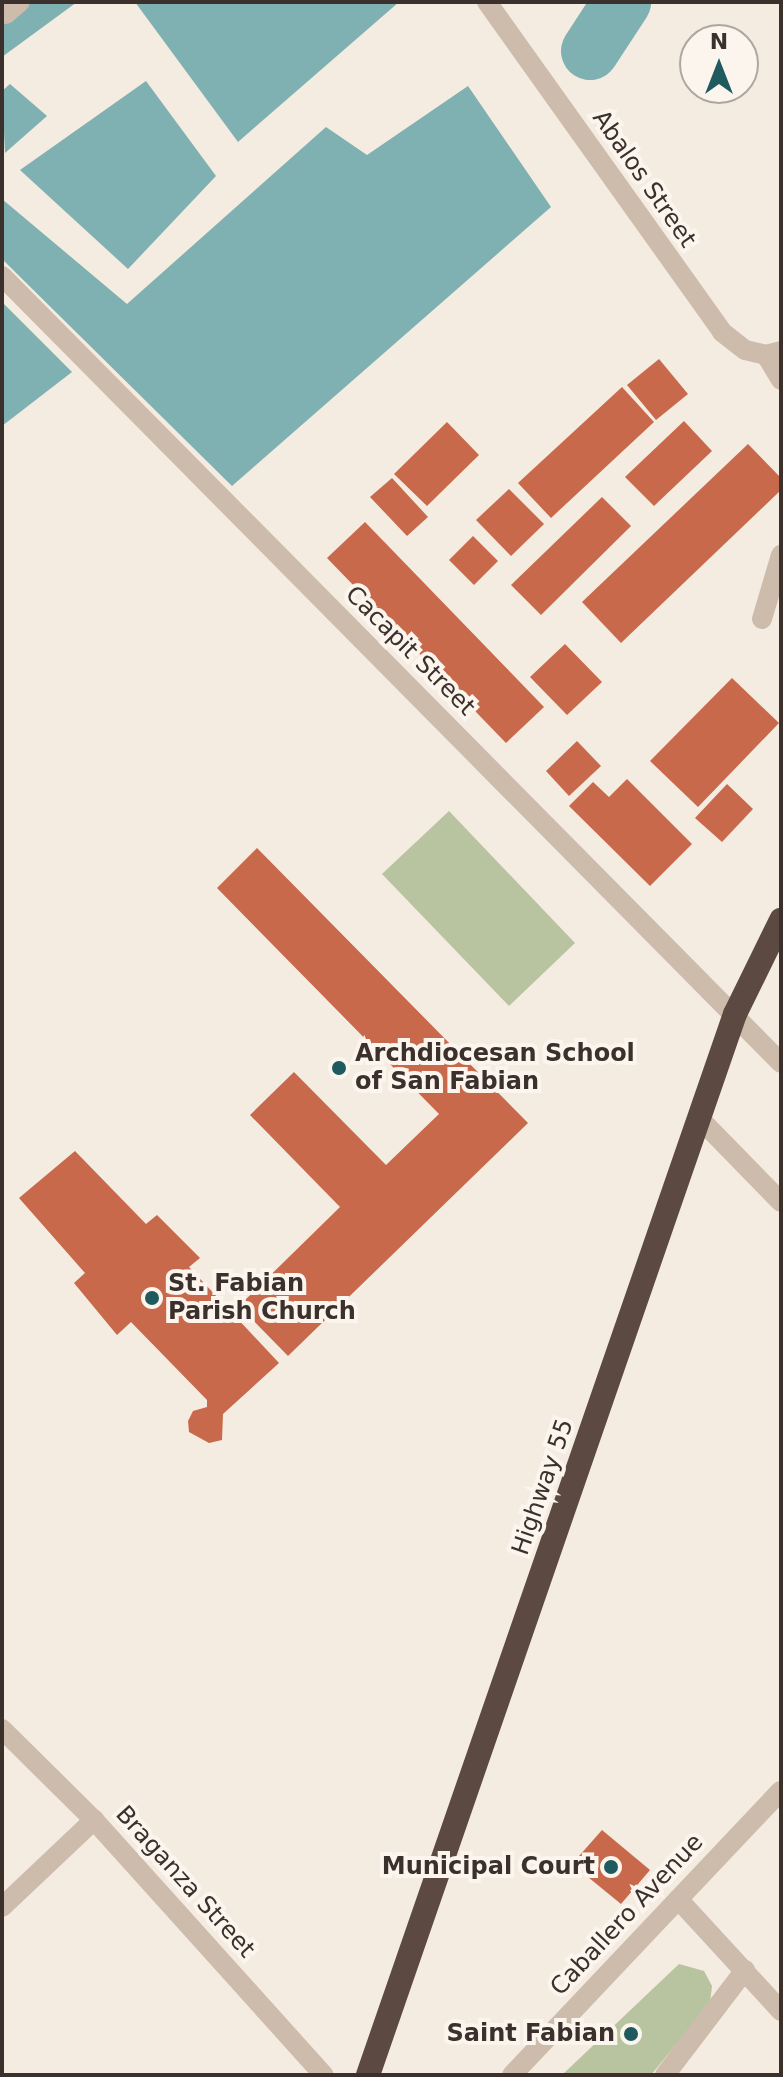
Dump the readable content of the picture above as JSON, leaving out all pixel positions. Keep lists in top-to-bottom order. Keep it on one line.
{"streets":{"highway":["Highway 55"],"street":["Abalos Street","Cacapit Street","Braganza Street","Caballero Avenue"]},"crossings":[["Cacapit Street","Highway 55"]],"places":["Archdiocesan School of San Fabian","St. Fabian Parish Church","Municipal Court","Saint Fabian"],"north":"top"}
